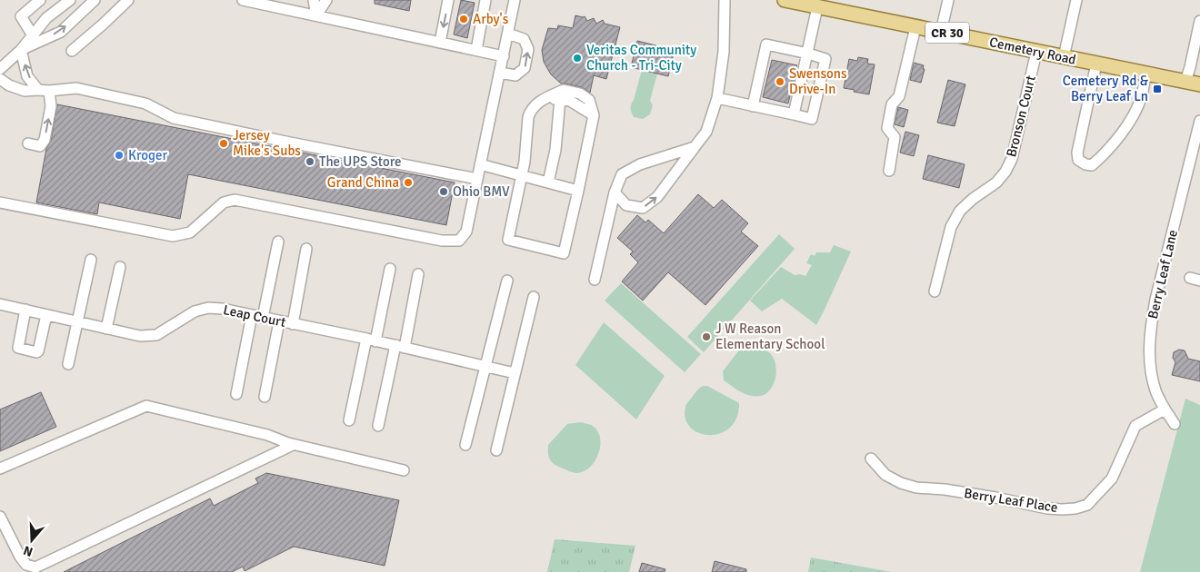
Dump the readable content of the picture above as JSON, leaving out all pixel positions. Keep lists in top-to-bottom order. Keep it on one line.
{"streets":{"main road":["CR 30","Cemetery Road"],"street":["Bronson Court","Berry Leaf Lane","Leap Court","Berry Leaf Place"]},"crossings":[["Cemetery Road","Bronson Court"],["Berry Leaf Lane","Berry Leaf Place"]],"places":{"other":["Arby's","Veritas Community Church - Tri-City","Swensons Drive-In","Jersey Mike's Subs","Kroger","The UPS Store","Grand China","Ohio BMV","J W Reason Elementary School"],"transit":["Cemetery Rd & Berry Leaf Ln"]},"north":"bottom"}
